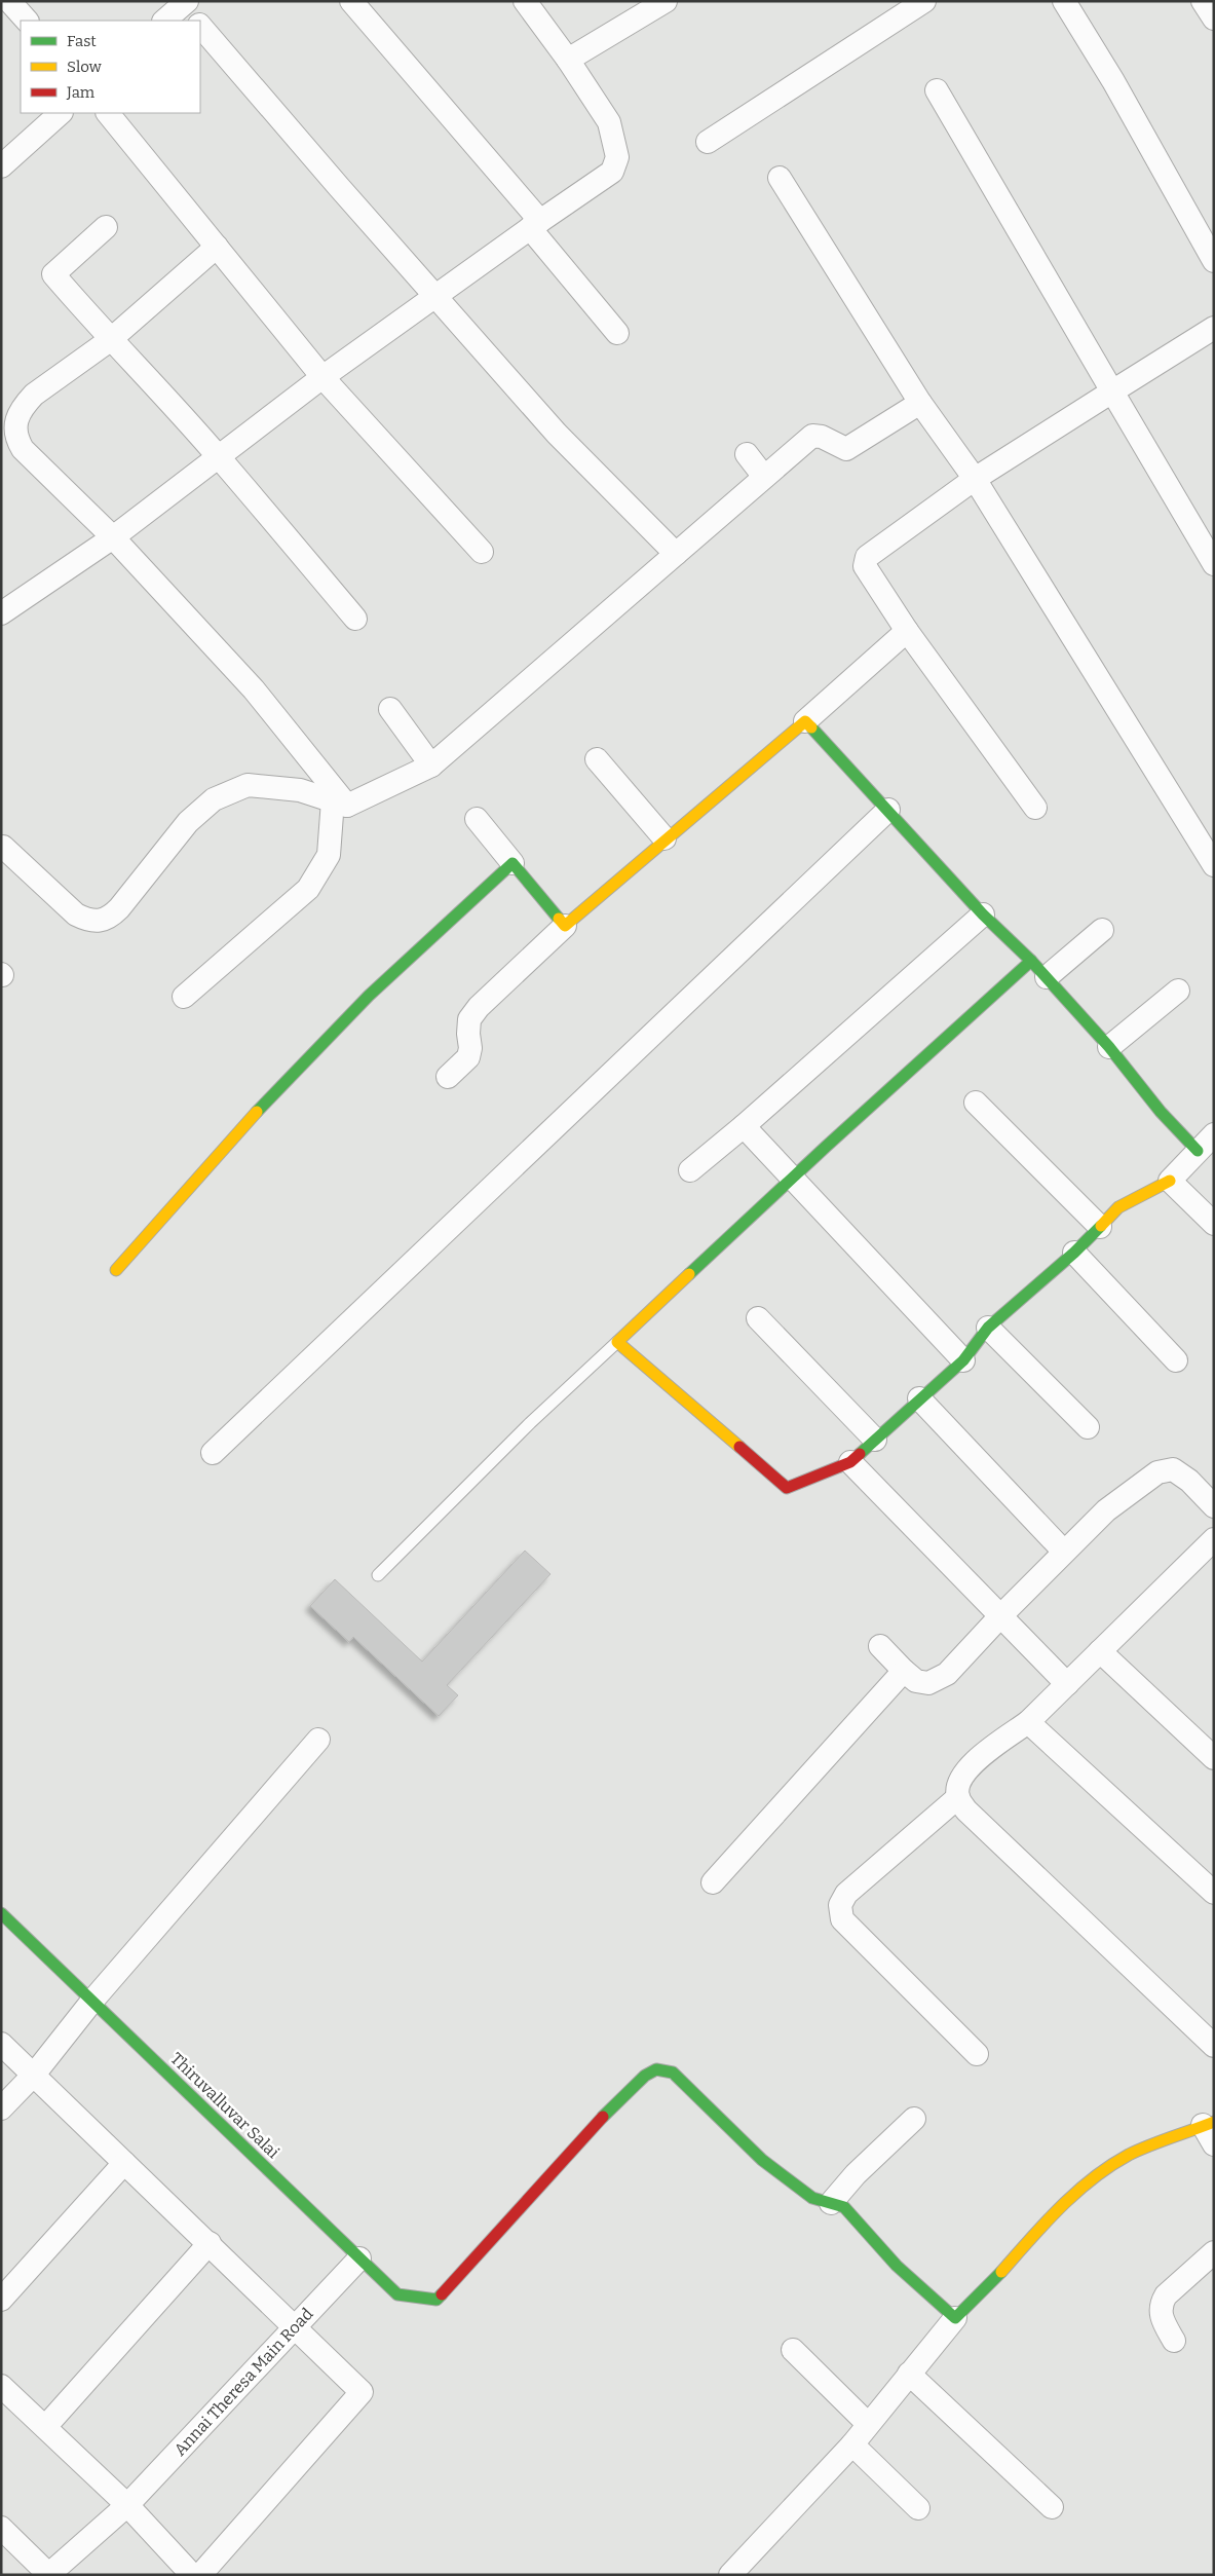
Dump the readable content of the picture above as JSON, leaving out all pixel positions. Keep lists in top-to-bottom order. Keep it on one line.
{"streets":{"street":["Thiruvalluvar Salai","Annai Theresa Main Road"]},"crossings":[["Thiruvalluvar Salai","Annai Theresa Main Road"]],"legend":["Fast","Slow","Jam"]}
